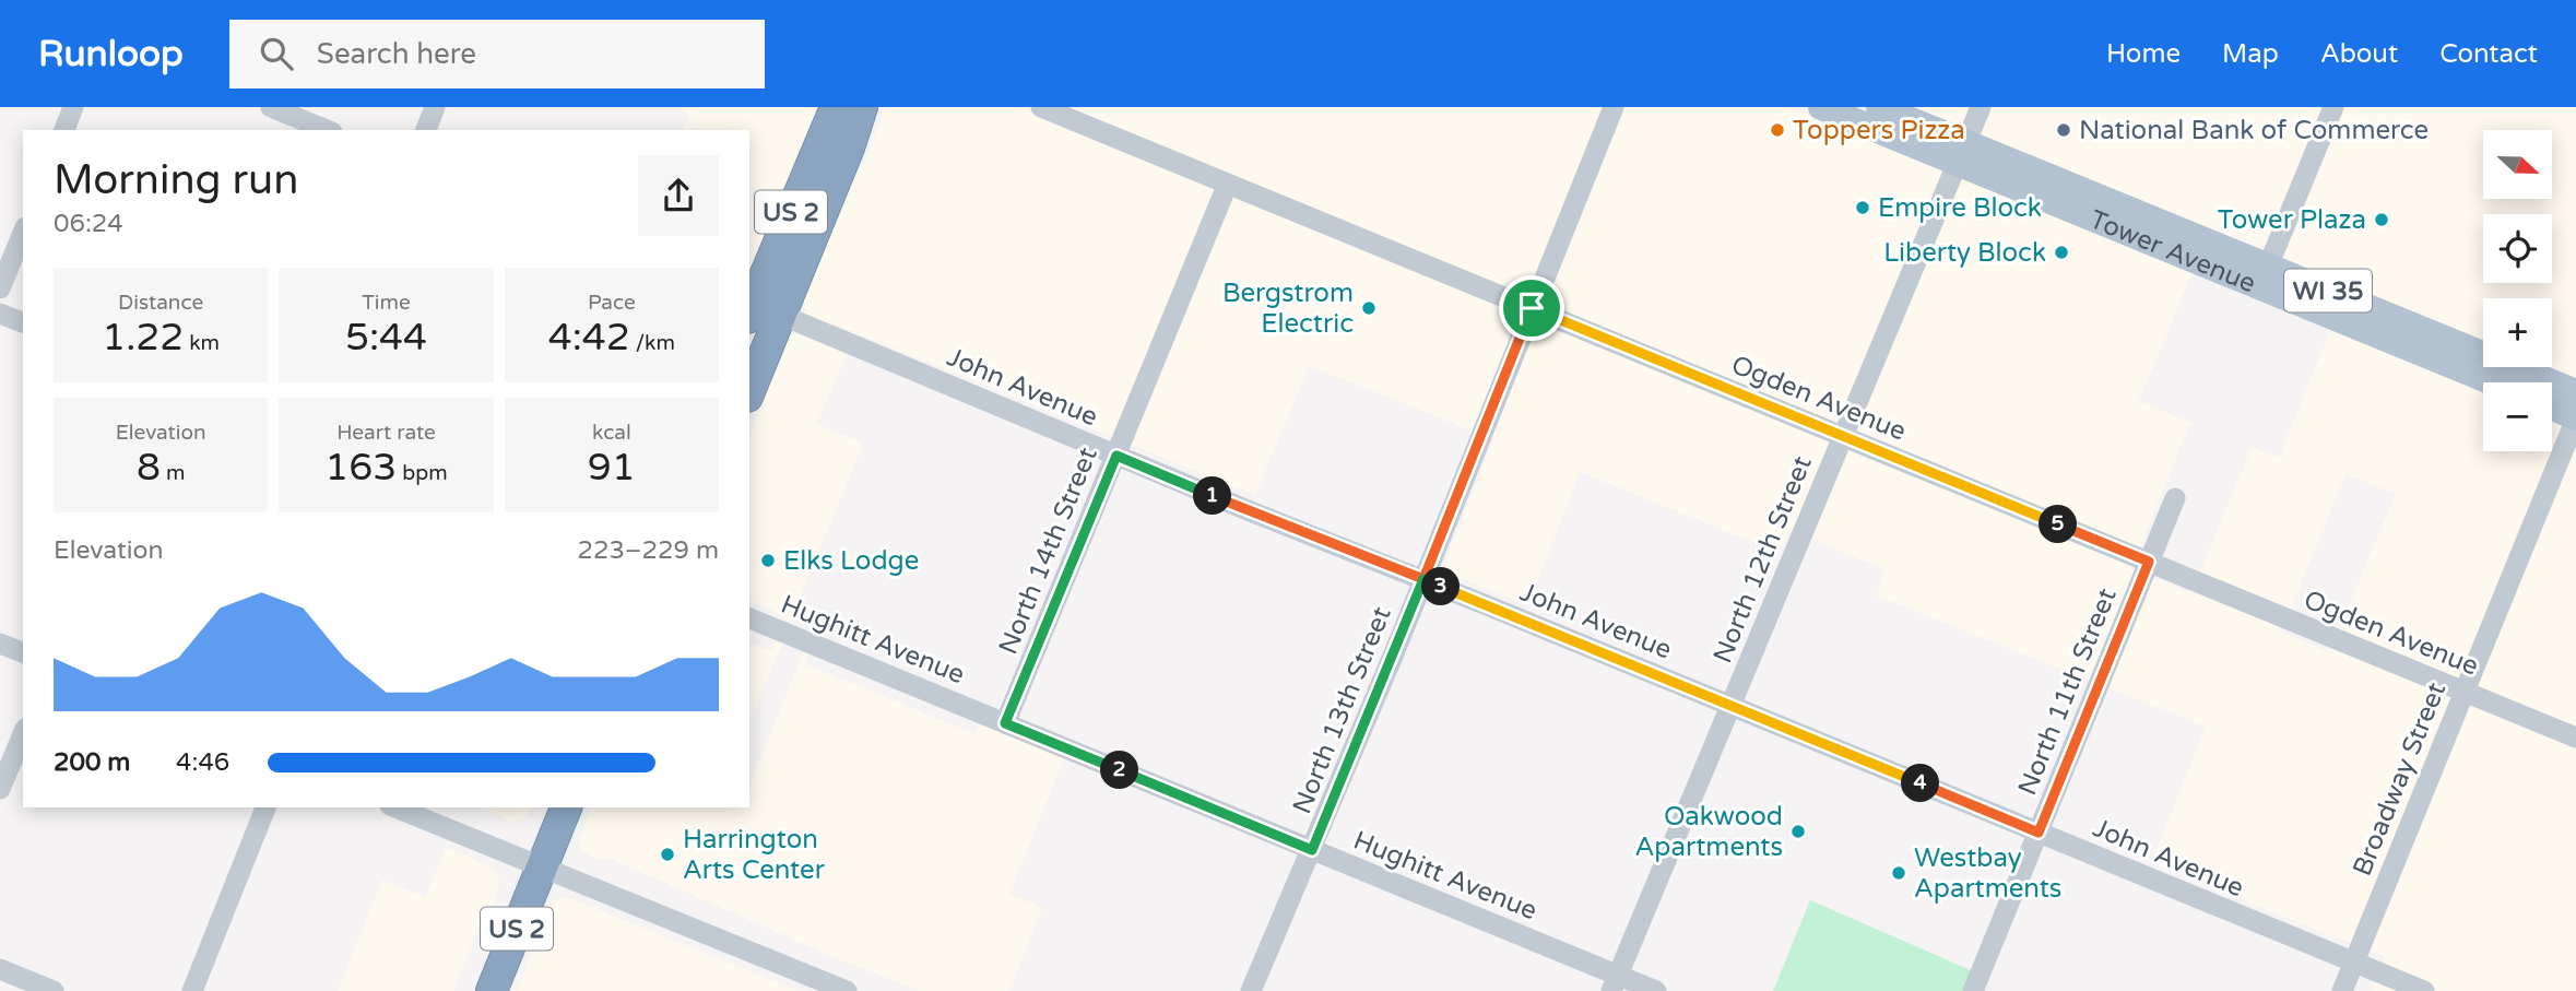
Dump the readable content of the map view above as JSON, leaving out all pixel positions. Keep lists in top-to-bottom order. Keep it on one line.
{"streets":{"highway":["US 2"],"main road":["Tower Avenue","WI 35"],"street":["John Avenue","Ogden Avenue","North 14th Street","North 12th Street","Hughitt Avenue","North 11th Street","North 13th Street","Broadway Street"]},"crossings":[["US 2","John Avenue"],["Tower Avenue","North 12th Street"],["John Avenue","North 14th Street"],["John Avenue","North 12th Street"],["John Avenue","North 11th Street"],["John Avenue","North 13th Street"],["John Avenue","Broadway Street"],["Ogden Avenue","North 14th Street"],["Ogden Avenue","North 12th Street"],["Ogden Avenue","North 11th Street"],["Ogden Avenue","North 13th Street"],["Ogden Avenue","Broadway Street"],["North 14th Street","Hughitt Avenue"],["North 12th Street","Hughitt Avenue"],["Hughitt Avenue","North 13th Street"]],"places":["Toppers Pizza","National Bank of Commerce","Empire Block","Tower Plaza","Liberty Block","Bergstrom Electric","Elks Lodge","Oakwood Apartments","Harrington Arts Center","Westbay Apartments"],"north":"right","page":{"header":"Runloop","search":"Search here","nav":["Home","Map","About","Contact"],"map_buttons":["+","−"],"heading":["Morning run","06:24"],"stats":[["Distance","1.22 km"],["Time","5:44"],["Pace","4:42 /km"],["Elevation","8 m"],["Heart rate","163 bpm"],["kcal","91"]],"pins":["1","5","3","2","4"],"chart":["Elevation","223–229 m"],"list":[{"name":"200 m","note":"4:46"}]}}
